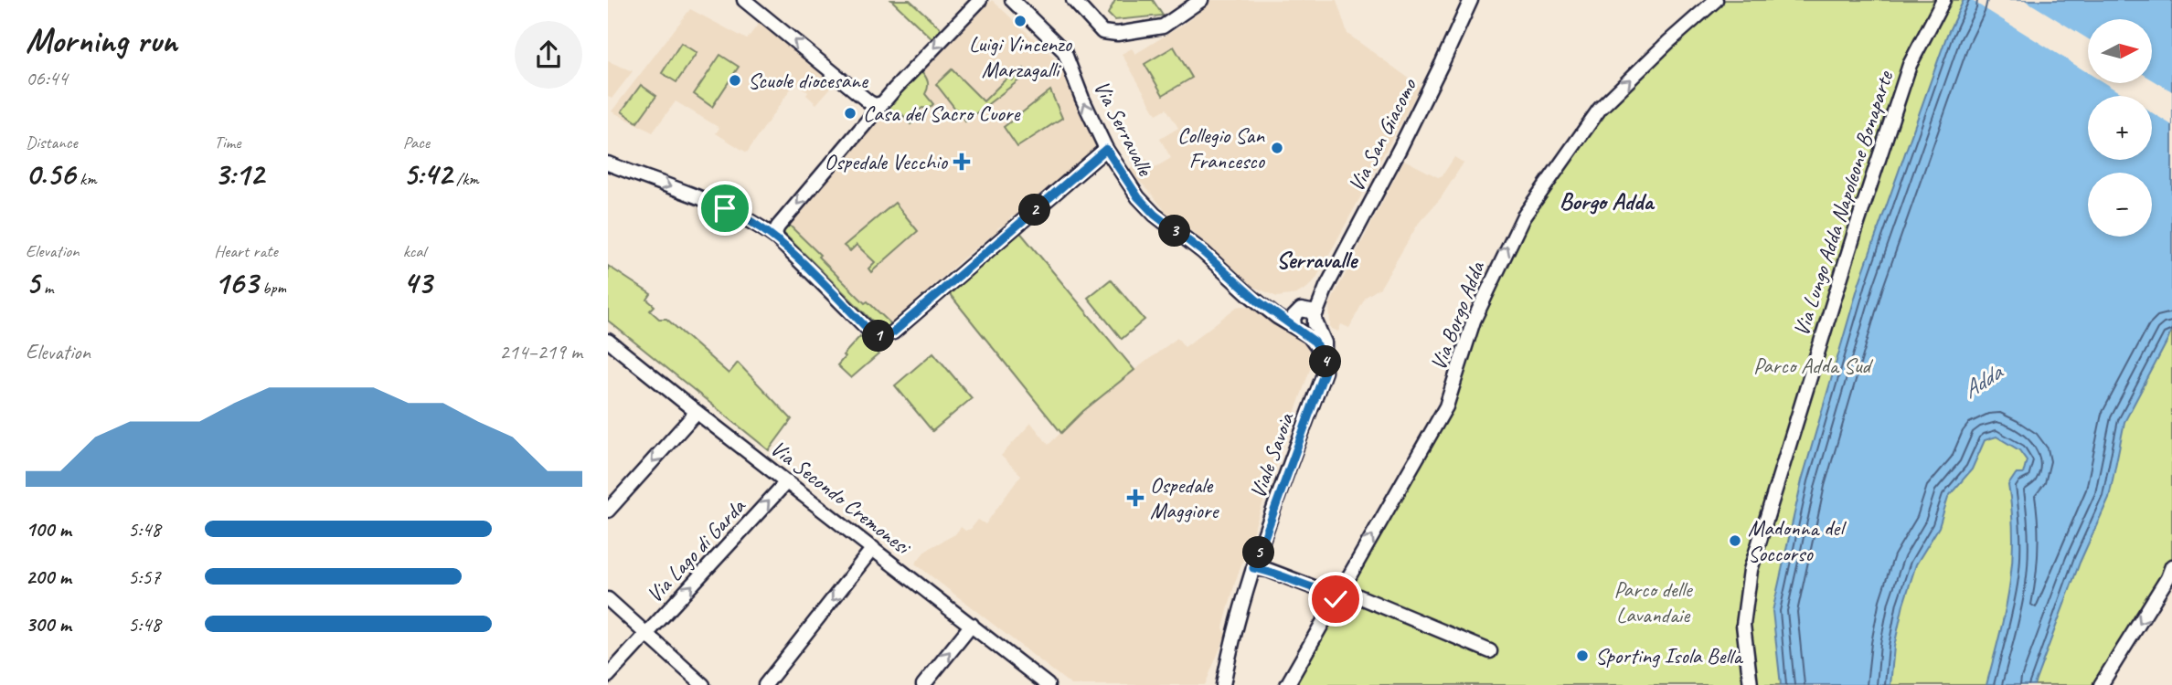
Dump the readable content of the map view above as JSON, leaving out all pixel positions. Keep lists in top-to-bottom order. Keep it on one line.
{"streets":{"street":["Via Serravalle","Via San Giacomo","Via Lungo Adda Napoleone Bonaparte","Via Borgo Adda","Viale Savoia","Via Secondo Cremonesi","Via Lago di Garda"]},"crossings":[["Via Serravalle","Via San Giacomo"],["Via Serravalle","Viale Savoia"],["Via San Giacomo","Viale Savoia"],["Via Secondo Cremonesi","Via Lago di Garda"]],"one_way":["Via Serravalle","Via Borgo Adda"],"districts":["Borgo Adda","Serravalle"],"water":["Adda"],"parks":["Parco Adda Sud","Parco delle Lavandaie"],"places":{"other":["Luigi Vincenzo Marzagalli","Scuole diocesane","Casa del Sacro Cuore","Collegio San Francesco","Madonna del Soccorso","Sporting Isola Bella"],"health":["Ospedale Vecchio","Ospedale Maggiore"]},"north":"right","page":{"heading":["Morning run","06:44"],"map_buttons":["+","−"],"stats":[["Distance","0.56 km"],["Time","3:12"],["Pace","5:42 /km"],["Elevation","5 m"],["Heart rate","163 bpm"],["kcal","43"]],"pins":["2","3","1","4","5"],"chart":["Elevation","214–219 m"],"list":[{"name":"100 m","note":"5:48"},{"name":"200 m","note":"5:57"},{"name":"300 m","note":"5:48"}]}}
